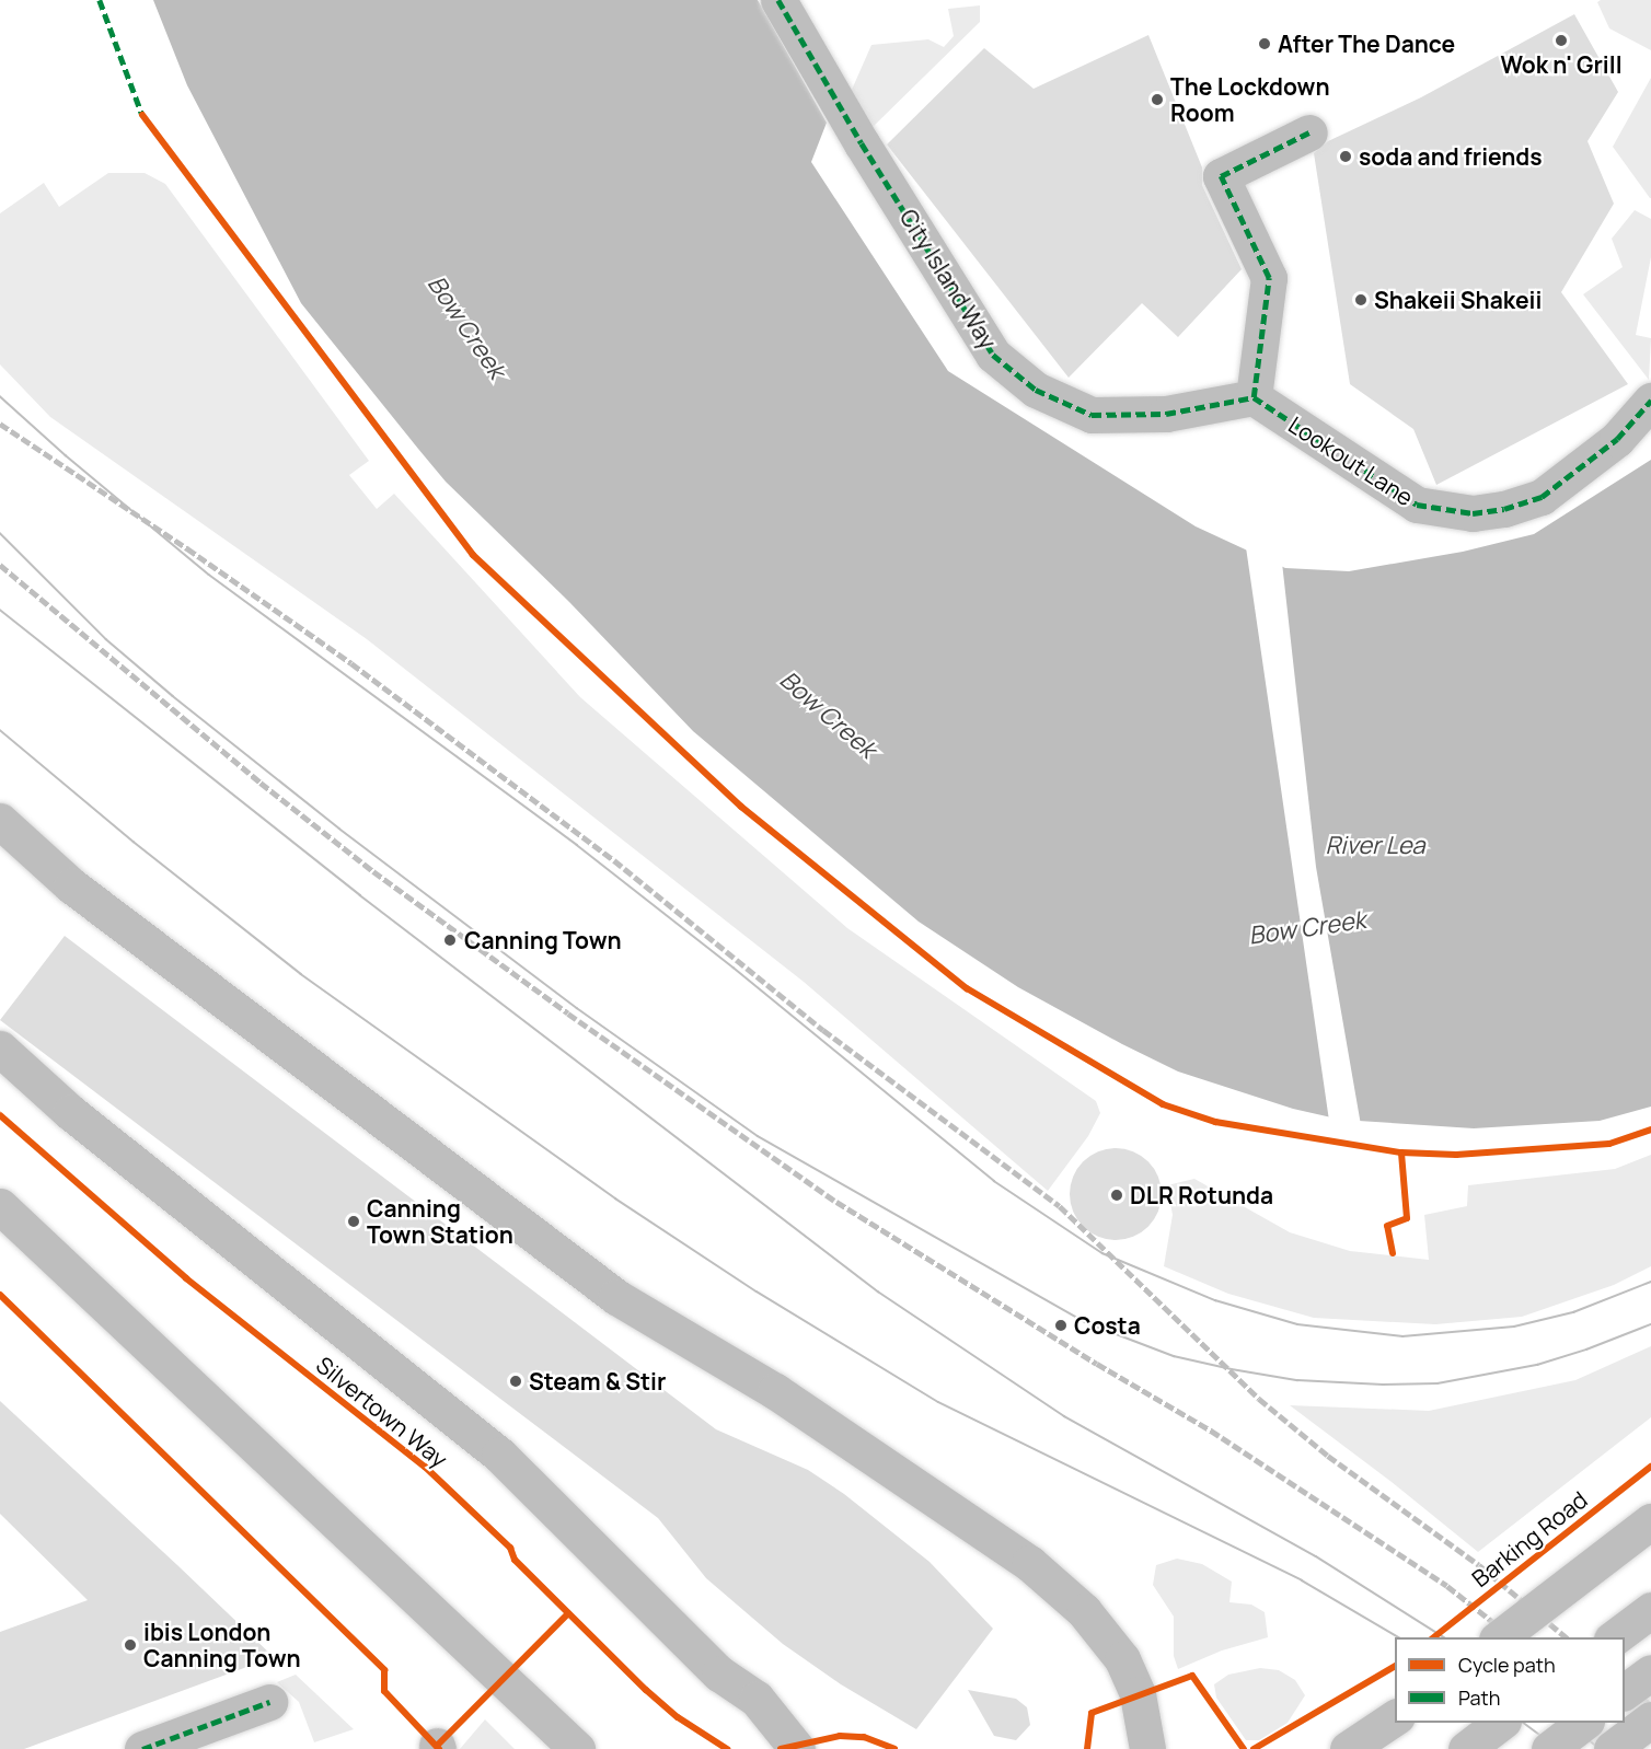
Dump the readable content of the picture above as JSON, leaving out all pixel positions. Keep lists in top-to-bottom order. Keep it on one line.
{"streets":{"main road":["City Island Way","Lookout Lane"],"cycle path":["Silvertown Way","Barking Road"]},"crossings":[["City Island Way","Lookout Lane"]],"water":["Bow Creek","River Lea"],"places":["Wok n' Grill","After The Dance","The Lockdown Room","soda and friends","Shakeii Shakeii","Canning Town","DLR Rotunda","Canning Town Station","Costa","Steam & Stir","ibis London Canning Town"],"legend":["Cycle path","Path"]}
